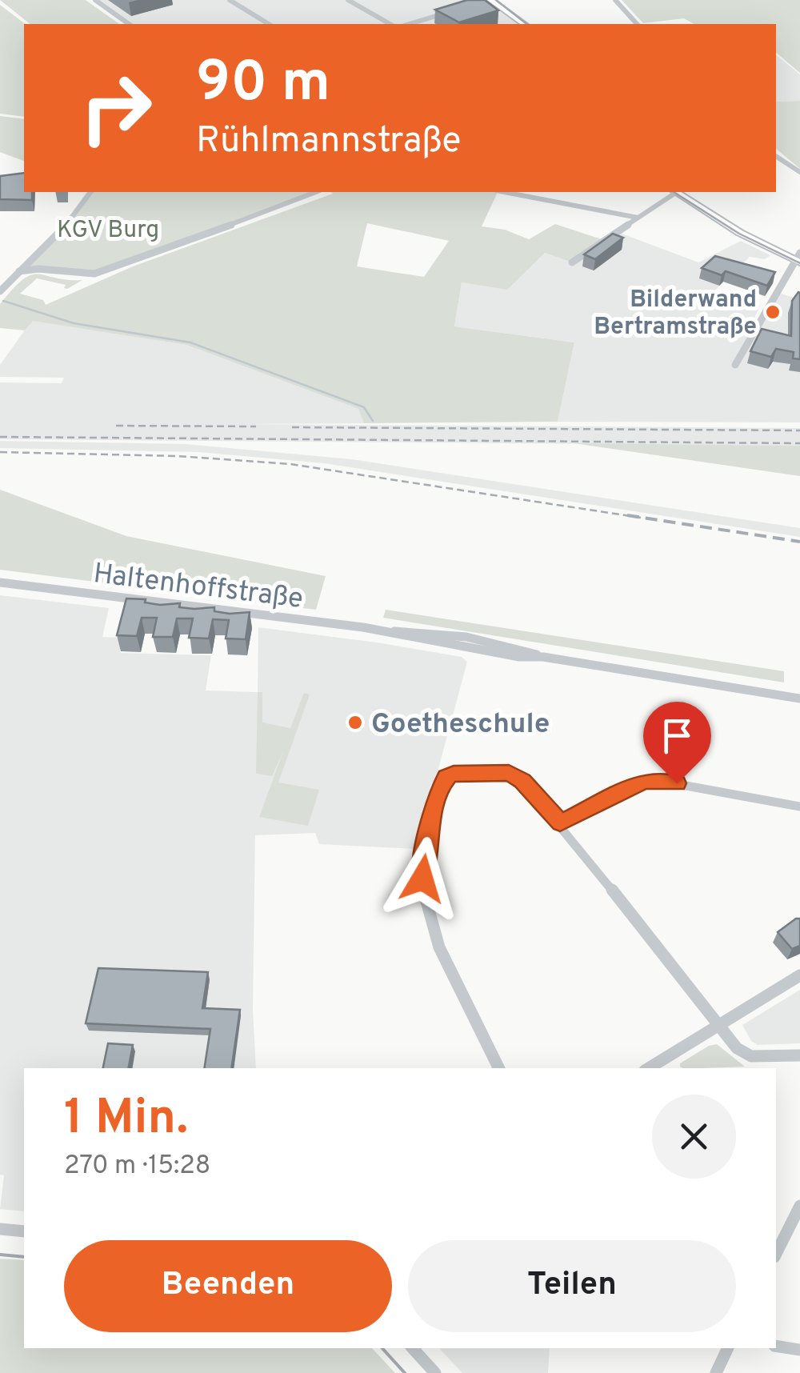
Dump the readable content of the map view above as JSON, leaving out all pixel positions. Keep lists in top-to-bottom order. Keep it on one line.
{"streets":{"street":["Haltenhoffstraße"]},"parks":["KGV Burg"],"places":["Bilderwand Bertramstraße","Goetheschule"],"page":{"turn":["90 m","Rühlmannstraße"],"heading":["1 Min.","270 m · 15:28"],"buttons":["Beenden","Teilen"]}}
